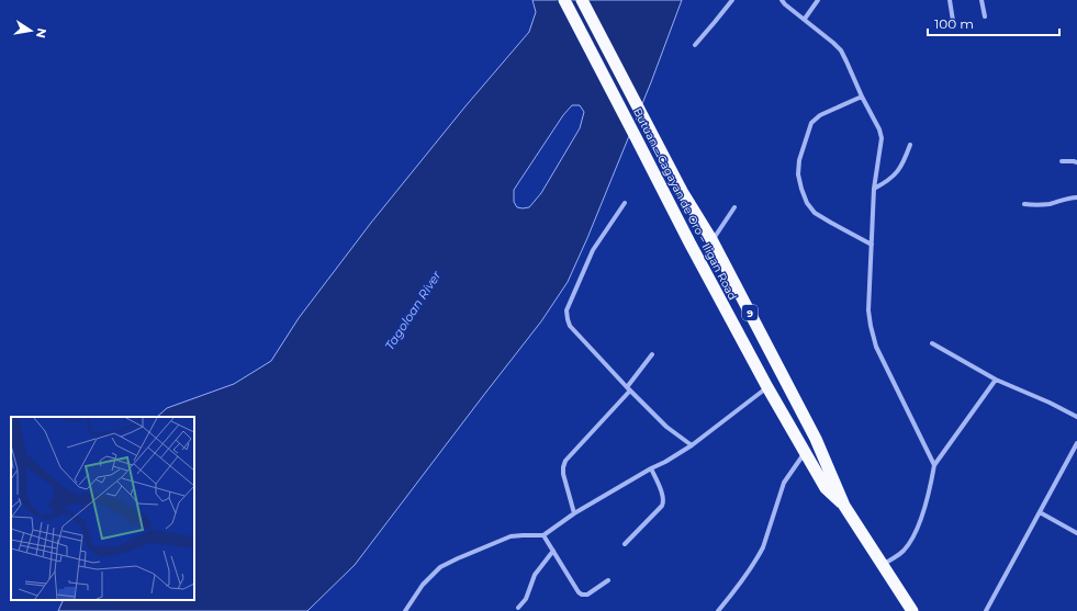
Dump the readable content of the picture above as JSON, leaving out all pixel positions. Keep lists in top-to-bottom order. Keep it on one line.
{"streets":{"highway":["Butuan – Cagayan de Oro – Iligan Road","9"]},"water":["Tagoloan River"],"scale_bar":"100 m","north":"right"}
